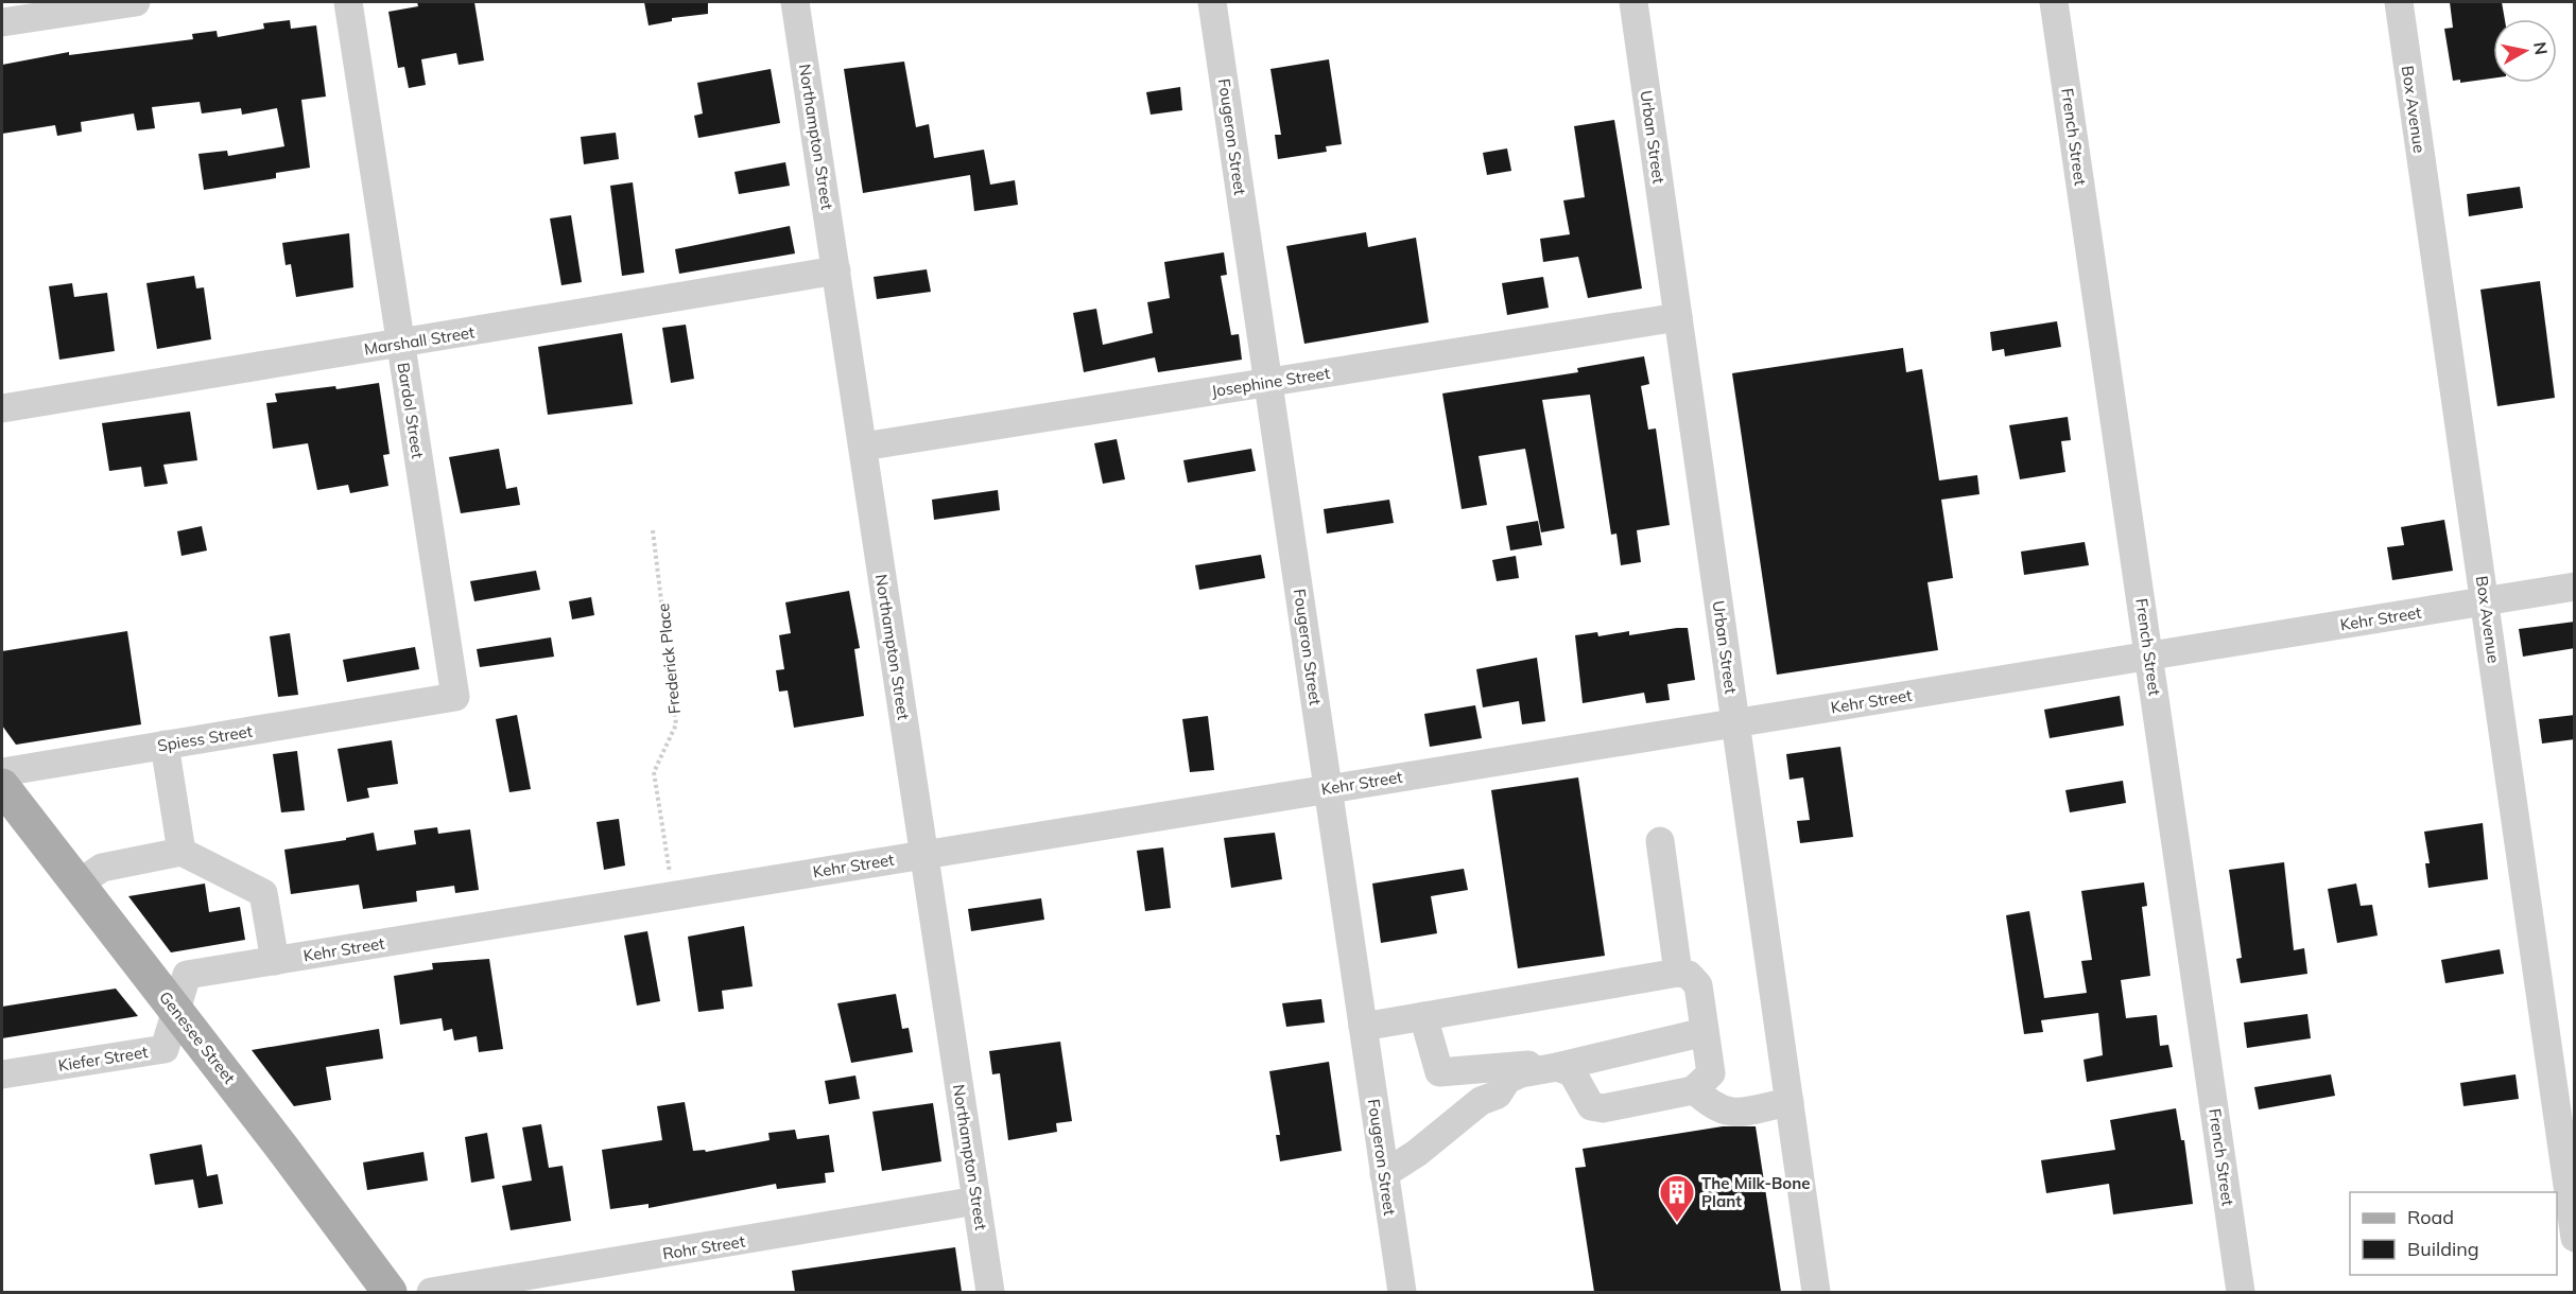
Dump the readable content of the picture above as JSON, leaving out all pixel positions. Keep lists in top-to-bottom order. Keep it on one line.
{"streets":{"main road":["Genesee Street"],"street":["Box Avenue","Northampton Street","Fougeron Street","Urban Street","French Street","Marshall Street","Josephine Street","Bardol Street","Kehr Street","Spiess Street","Kiefer Street","Rohr Street"],"path":["Frederick Place"]},"crossings":[["Box Avenue","Kehr Street"],["Northampton Street","Marshall Street"],["Northampton Street","Josephine Street"],["Northampton Street","Kehr Street"],["Northampton Street","Rohr Street"],["Fougeron Street","Josephine Street"],["Fougeron Street","Kehr Street"],["Urban Street","Josephine Street"],["Urban Street","Kehr Street"],["French Street","Kehr Street"],["Marshall Street","Bardol Street"],["Bardol Street","Spiess Street"],["Kehr Street","Frederick Place"],["Kehr Street","Genesee Street"],["Kehr Street","Kiefer Street"],["Genesee Street","Kiefer Street"]],"places":{"building":["The Milk-Bone Plant"]},"legend":["Road","Building"],"north":"right"}
